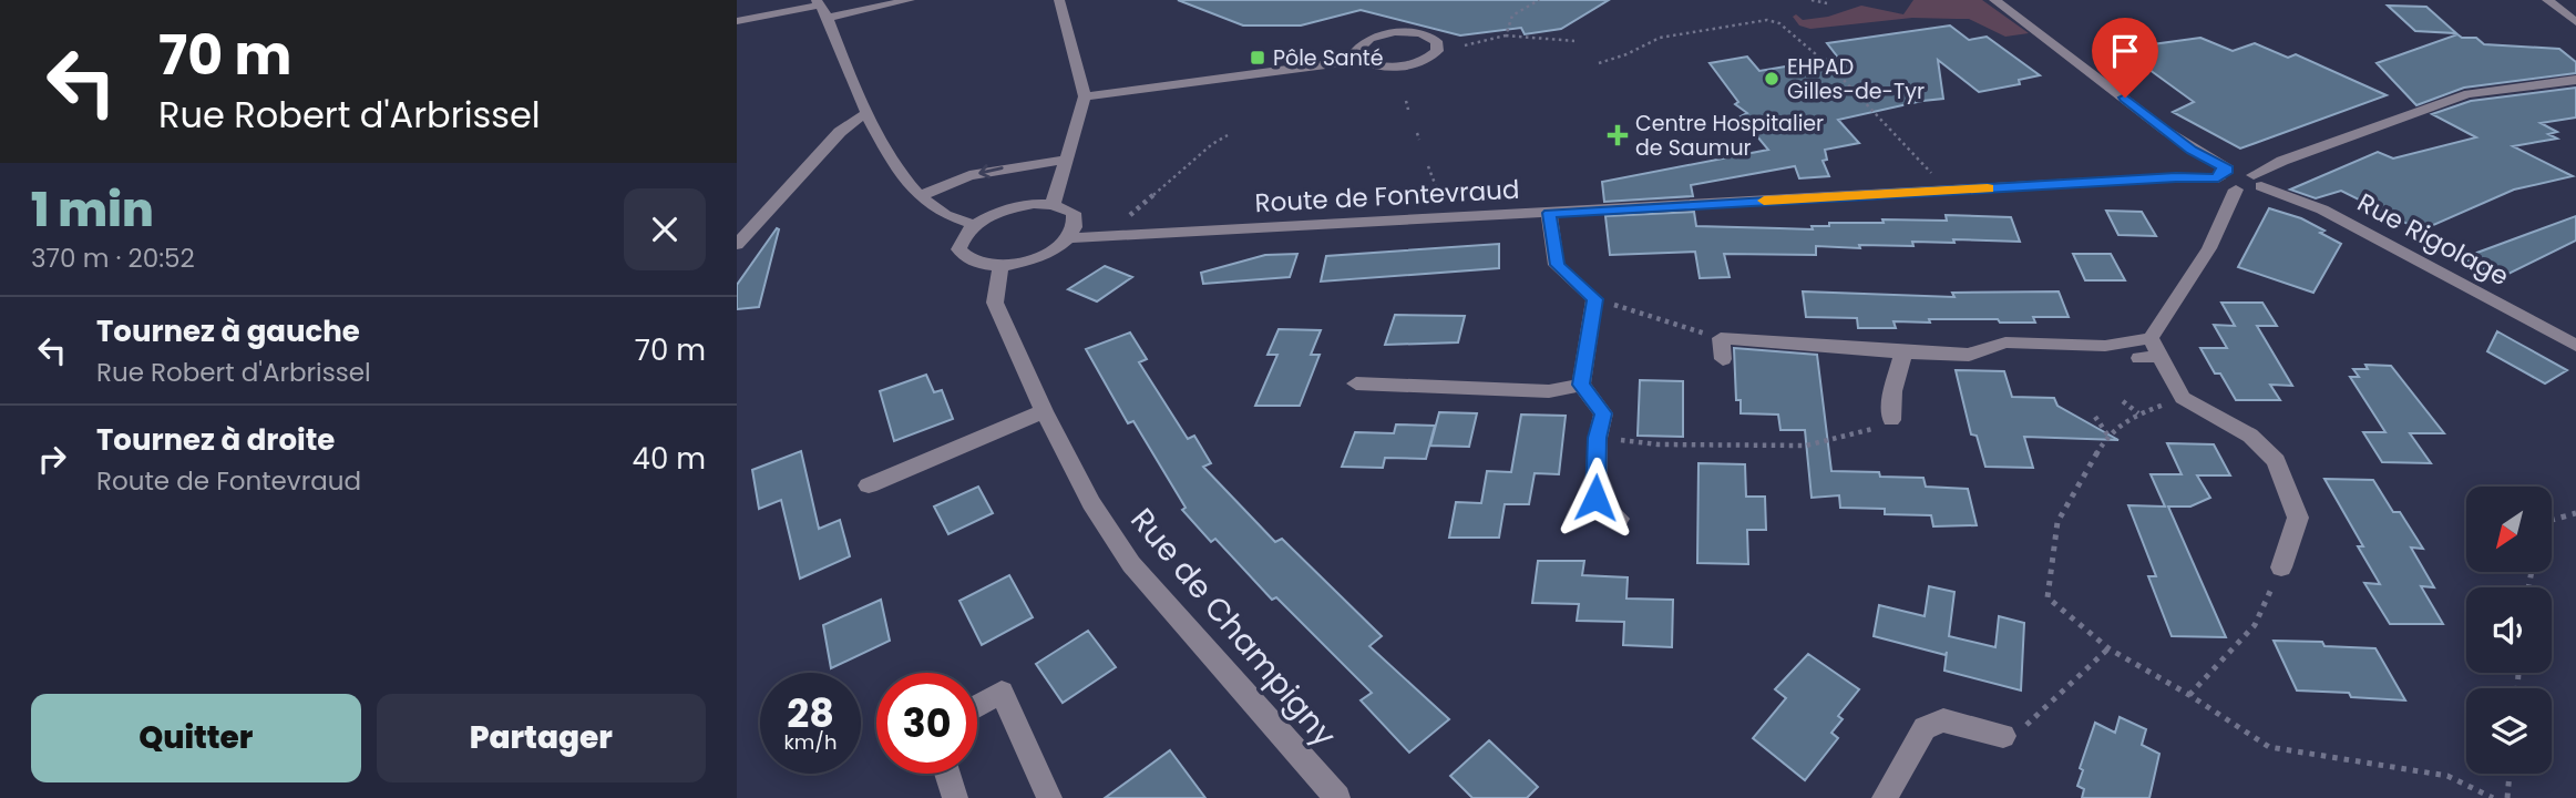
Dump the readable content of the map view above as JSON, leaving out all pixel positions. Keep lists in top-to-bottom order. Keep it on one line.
{"streets":{"street":["Route de Fontevraud","Rue Rigolage","Rue de Champigny"]},"crossings":[["Route de Fontevraud","Rue Rigolage"]],"places":{"transit":["Pôle Santé"],"other":["EHPAD Gilles-de-Tyr"],"health":["Centre Hospitalier de Saumur"]},"north":"bottom left","page":{"turn":["70 m","Rue Robert d'Arbrissel"],"heading":["1 min","370 m · 20:52"],"list":[{"name":"Tournez à gauche","note":"Rue Robert d'Arbrissel","value":"70 m"},{"name":"Tournez à droite","note":"Route de Fontevraud","value":"40 m"}],"speed":"28 km/h","limit":"30","buttons":["Quitter","Partager"]}}
